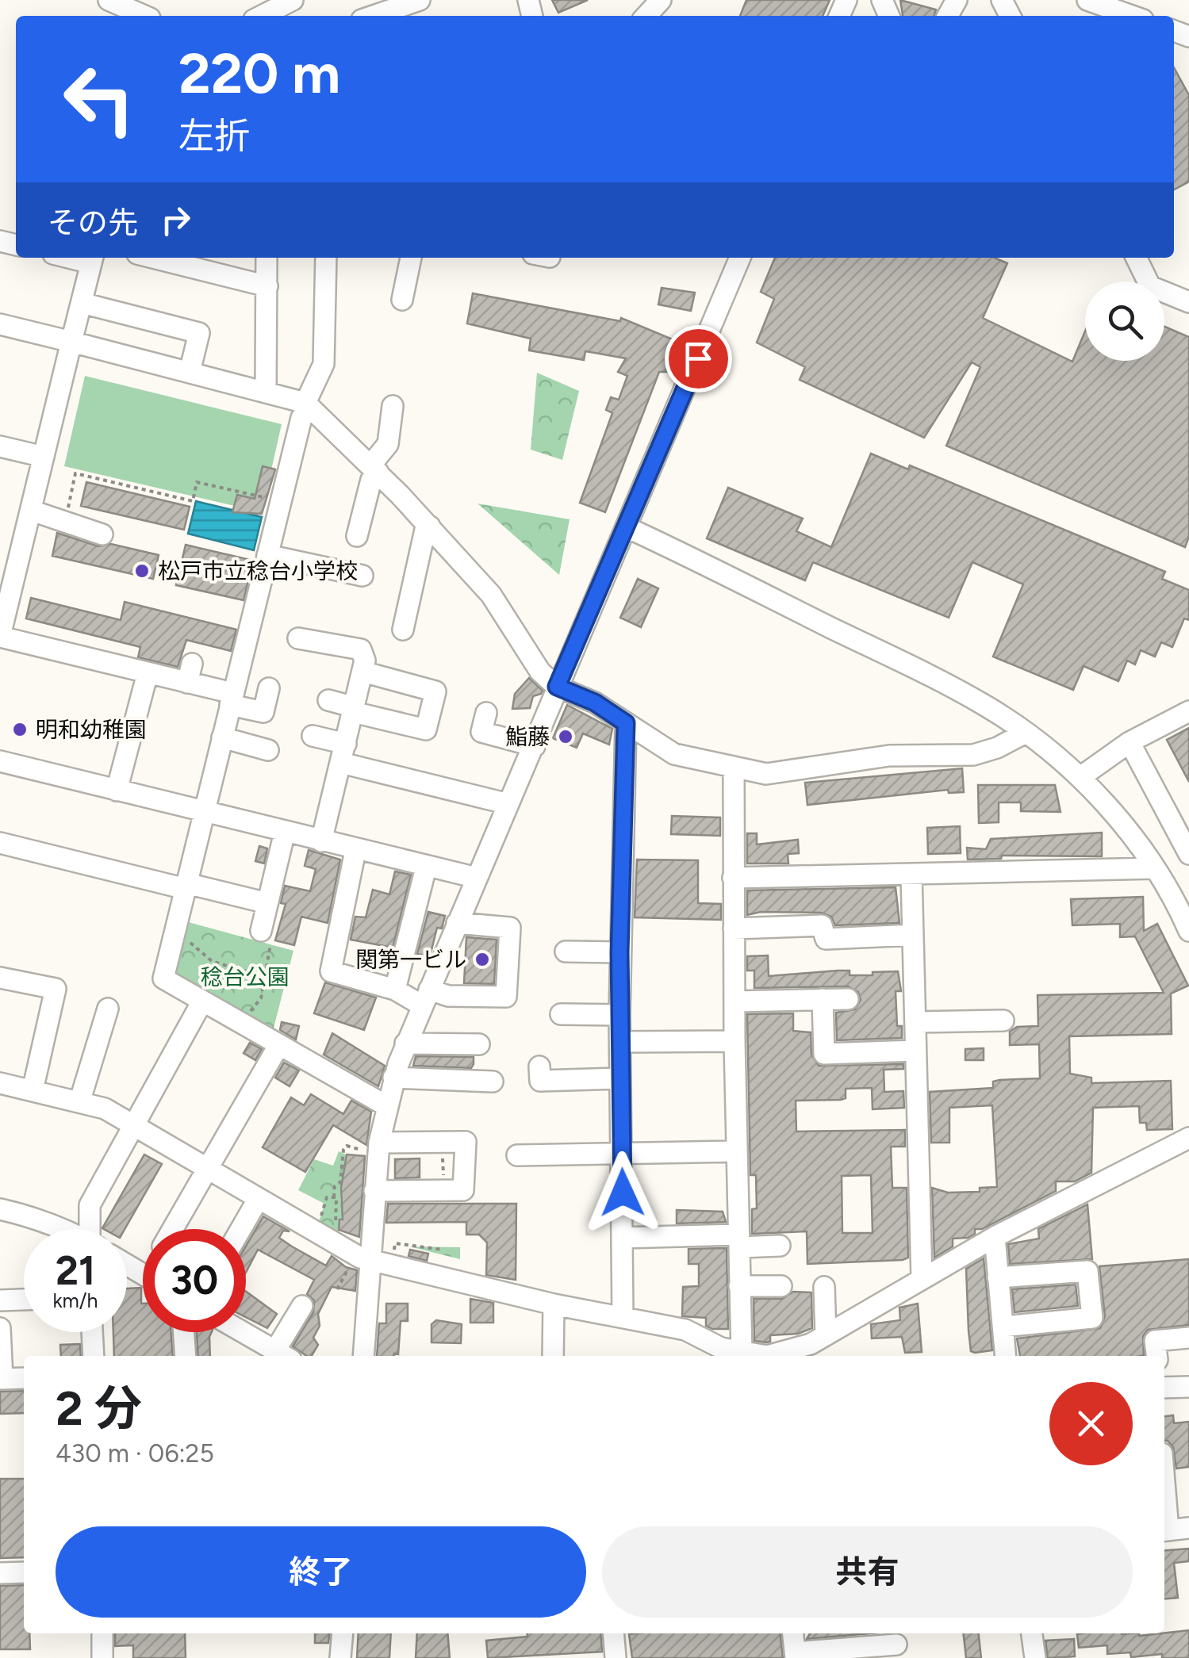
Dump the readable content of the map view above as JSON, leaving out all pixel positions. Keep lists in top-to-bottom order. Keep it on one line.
{"parks":["稔台公園"],"places":["松戸市立稔台小学校","明和幼稚園","鮨藤","関第一ビル"],"page":{"turn":["220 m","左折"],"then":"その先","speed":"21 km/h","limit":"30","heading":["2 分","430 m · 06:25"],"buttons":["終了","共有"]}}
